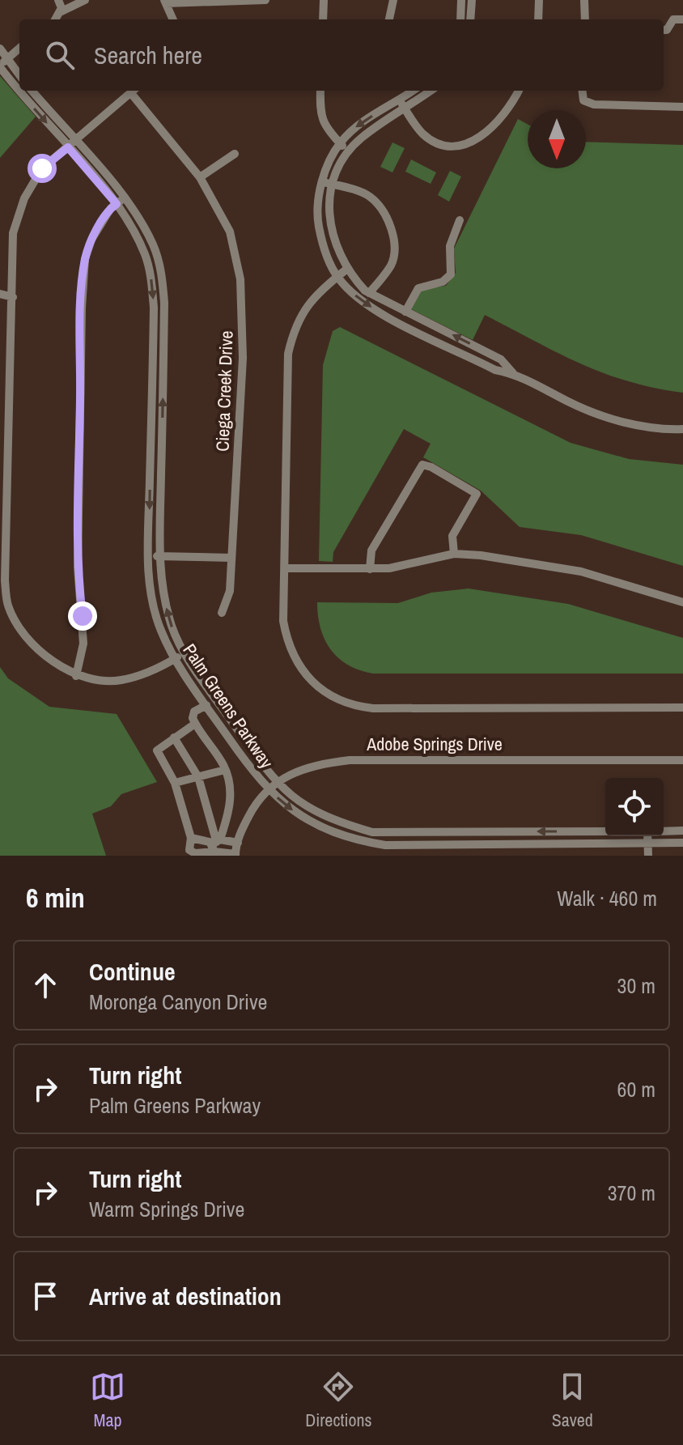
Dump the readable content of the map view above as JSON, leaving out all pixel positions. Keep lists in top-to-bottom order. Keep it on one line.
{"streets":{"street":["Ciega Creek Drive","Palm Greens Parkway","Adobe Springs Drive"]},"crossings":[["Palm Greens Parkway","Adobe Springs Drive"]],"north":"bottom","page":{"search":"Search here","heading":["6 min","Walk · 460 m"],"list":[["Continue","Moronga Canyon Drive","30 m"],["Turn right","Palm Greens Parkway","60 m"],["Turn right","Warm Springs Drive","370 m"],"Arrive at destination"],"nav":["Map","Directions","Saved"]}}
